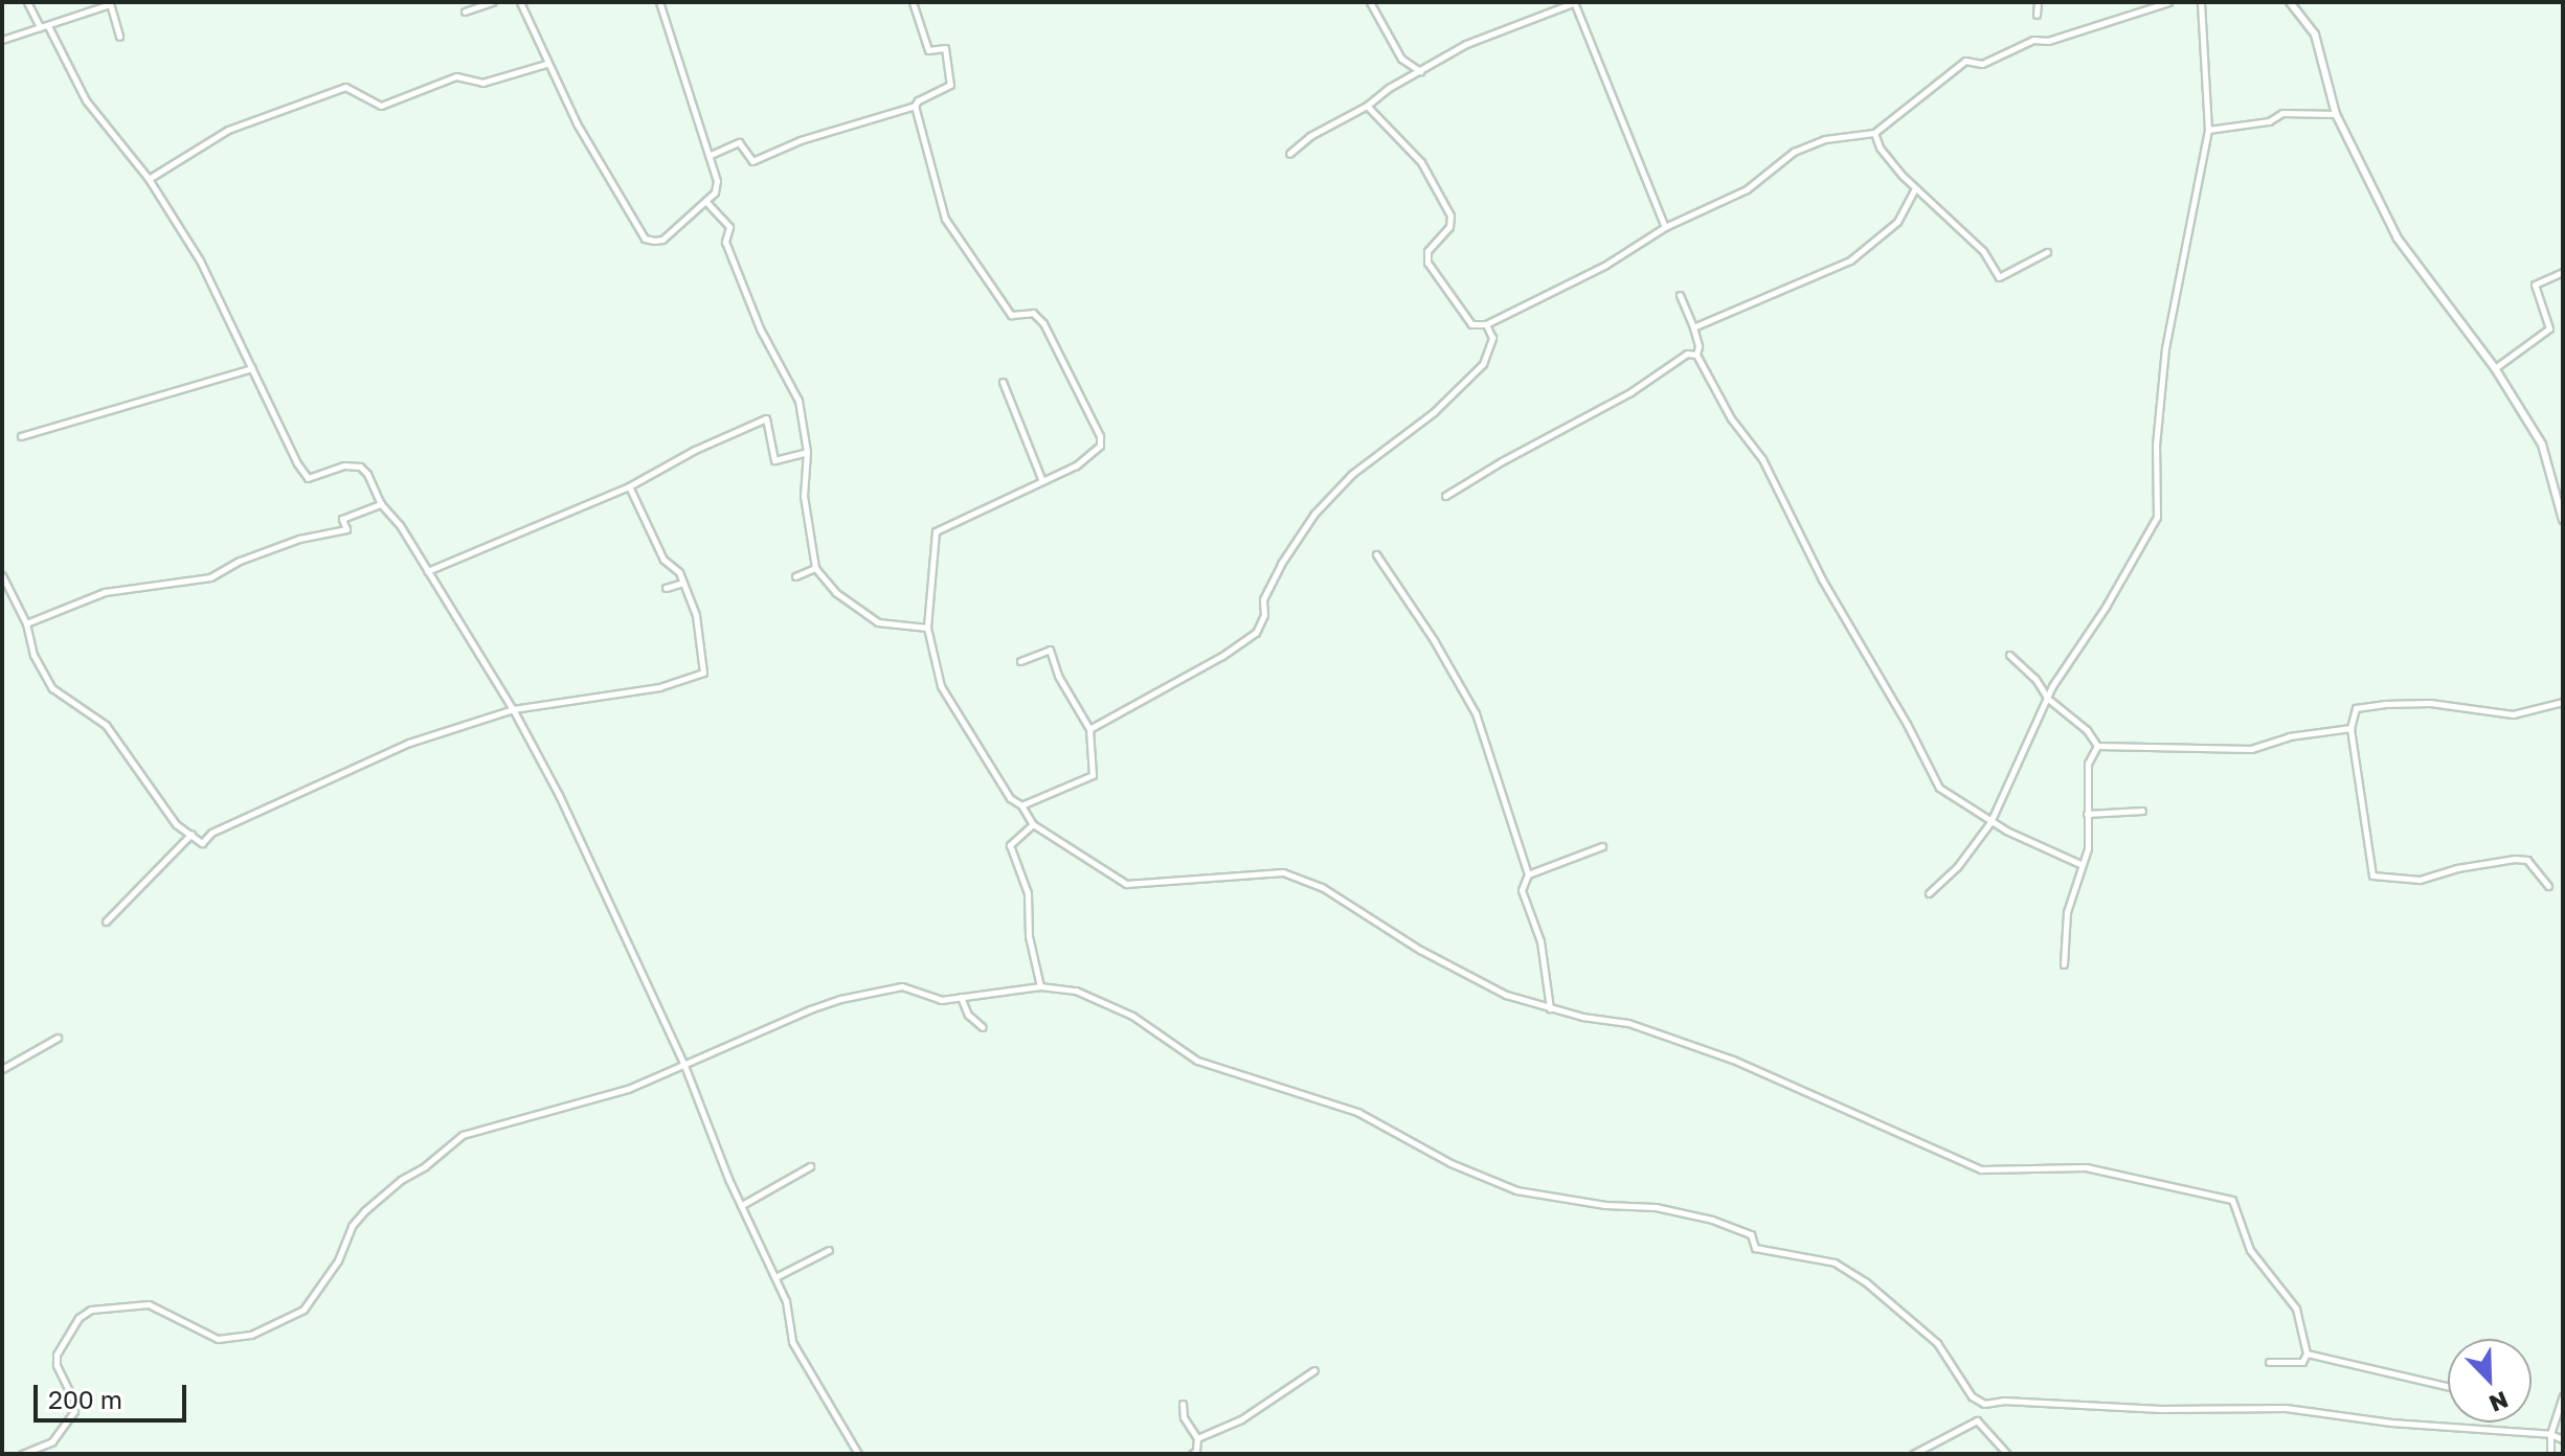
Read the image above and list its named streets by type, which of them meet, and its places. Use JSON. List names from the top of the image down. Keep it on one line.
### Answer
{"scale_bar":"200 m","north":"bottom right"}
